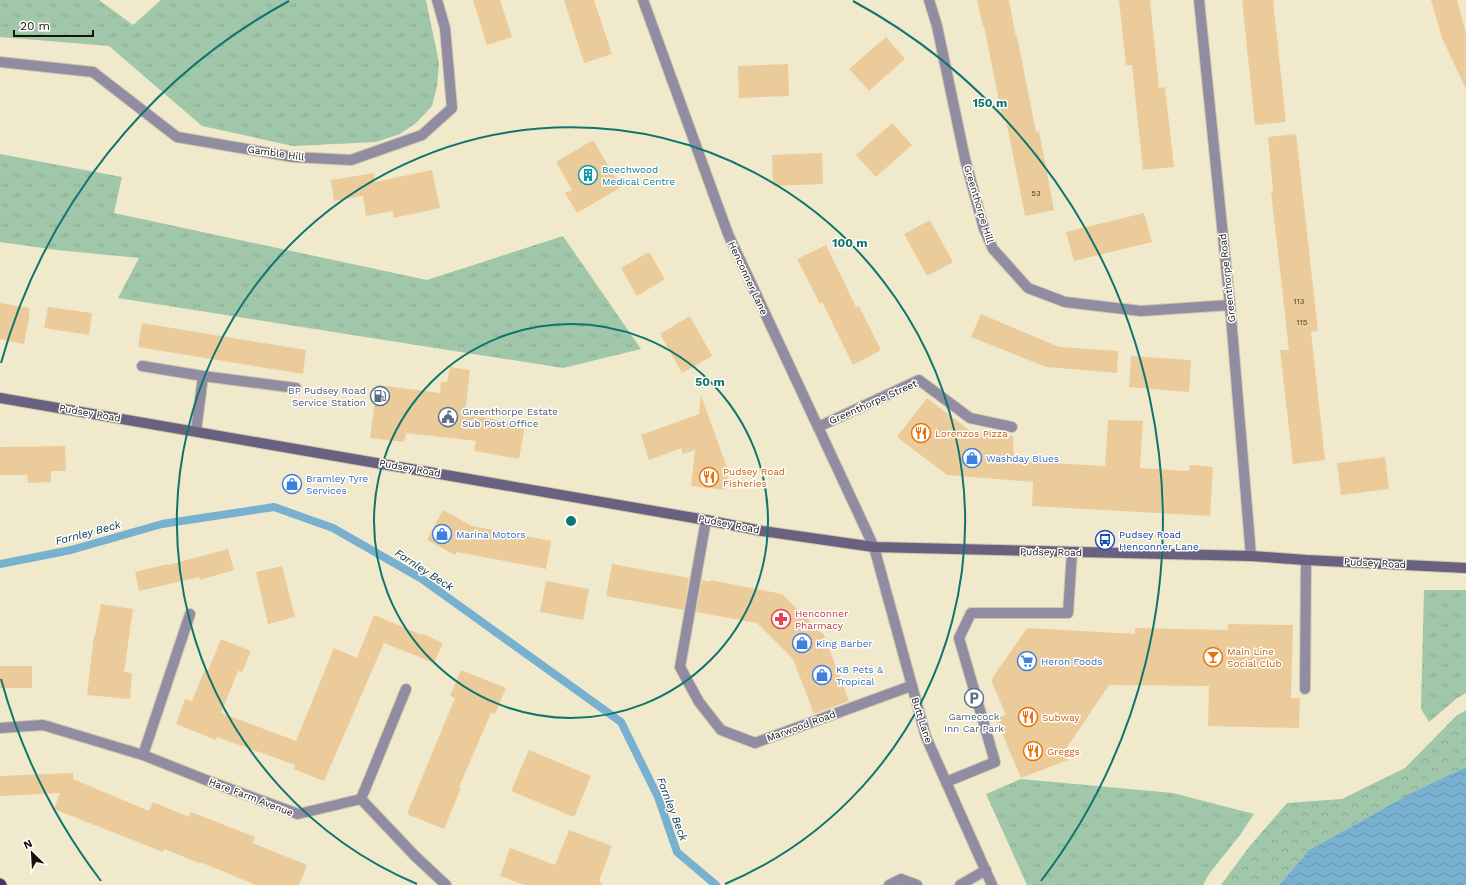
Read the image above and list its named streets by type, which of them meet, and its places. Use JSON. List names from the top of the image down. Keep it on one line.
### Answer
{"streets":{"main road":["Pudsey Road"],"street":["Gamble Hill","Greenthorpe Hill","Henconner Lane","Greenthorpe Road","Greenthorpe Street","Butt Lane","Marwood Road","Hare Farm Avenue"]},"crossings":[["Greenthorpe Hill","Greenthorpe Road"],["Henconner Lane","Greenthorpe Street"],["Henconner Lane","Pudsey Road"],["Henconner Lane","Butt Lane"],["Greenthorpe Road","Pudsey Road"],["Pudsey Road","Butt Lane"],["Pudsey Road","Marwood Road"],["Butt Lane","Marwood Road"]],"water":["Farnley Beck"],"places":{"building":["Beechwood Medical Centre"],"fuel station":["BP Pudsey Road Service Station"],"public building":["Greenthorpe Estate Sub Post Office"],"restaurant":["Lorenzos Pizza","Pudsey Road Fisheries","Subway","Greggs"],"shop":["Washday Blues","Bramley Tyre Services","Marina Motors","King Barber","KB Pets & Tropical"],"bus stop":["Pudsey Road Henconner Lane"],"pharmacy":["Henconner Pharmacy"],"bar":["Main Line Social Club"],"supermarket":["Heron Foods"],"parking":["Gamecock Inn Car Park"]},"house_numbers":["53","113","115"],"scale_bar":"20 m","north":"top left","rings":["150 m","100 m","50 m"]}
